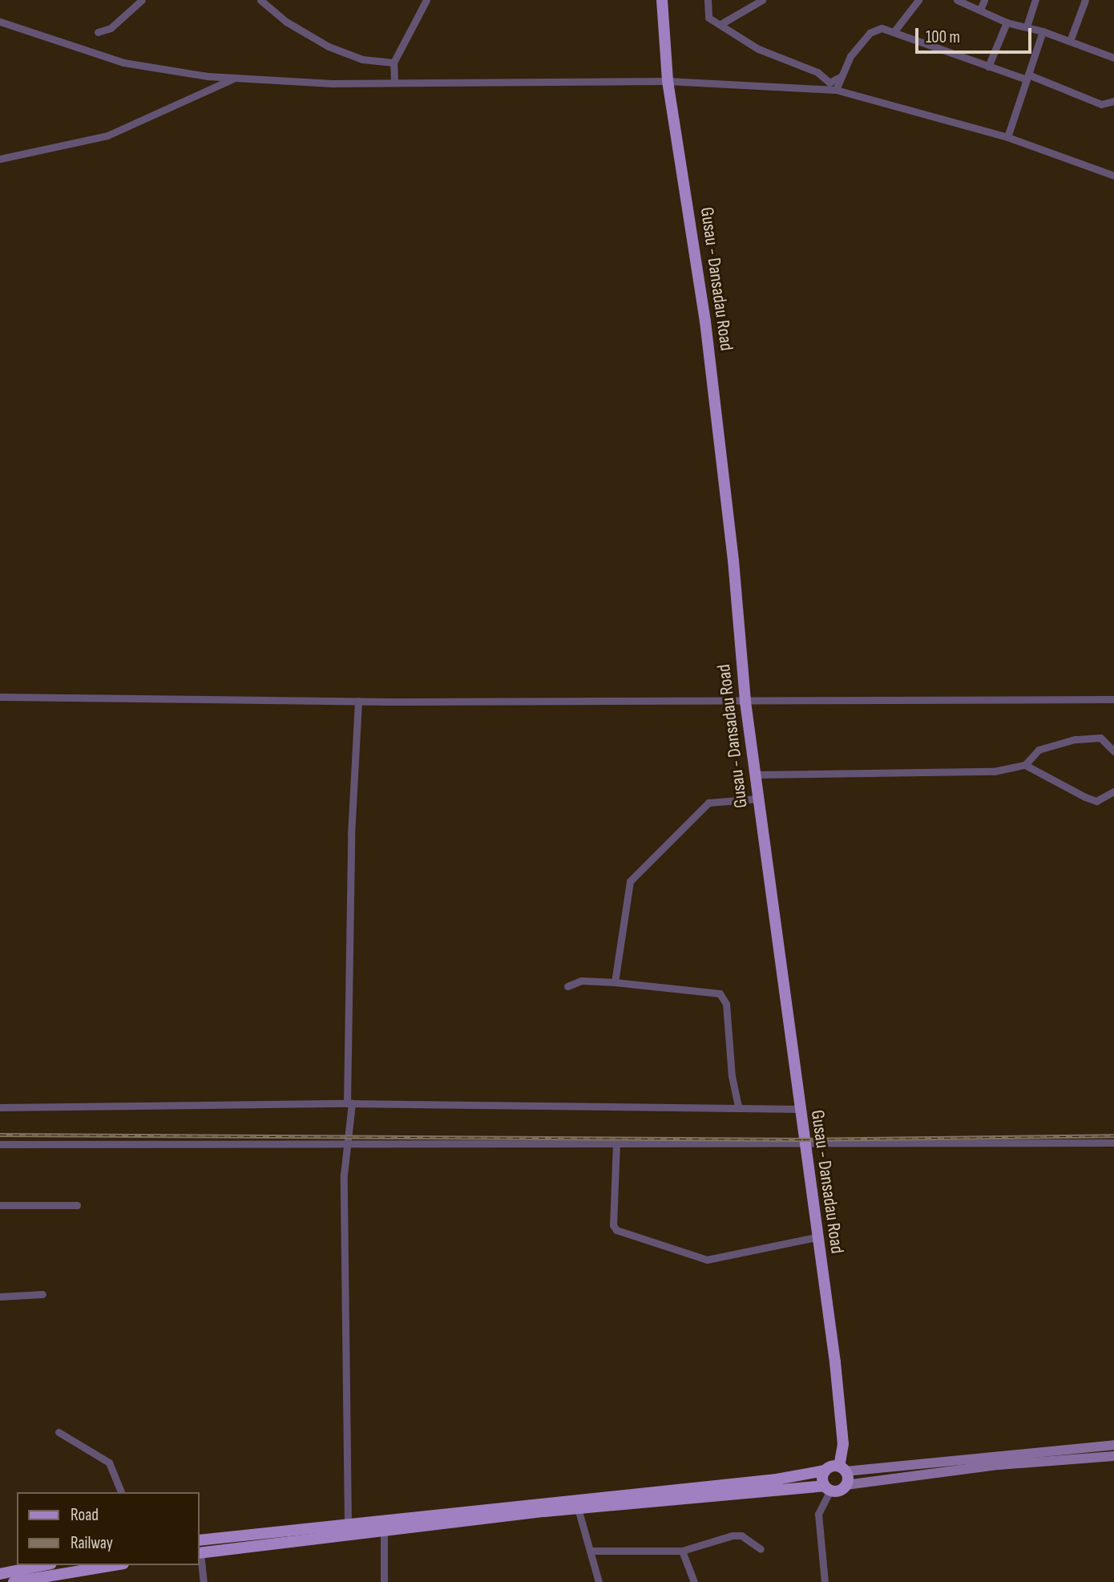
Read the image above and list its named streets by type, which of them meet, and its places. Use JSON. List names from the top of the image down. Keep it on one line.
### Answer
{"streets":{"main road":["Gusau - Dansadau Road"]},"legend":["Road","Railway"],"scale_bar":"100 m"}
